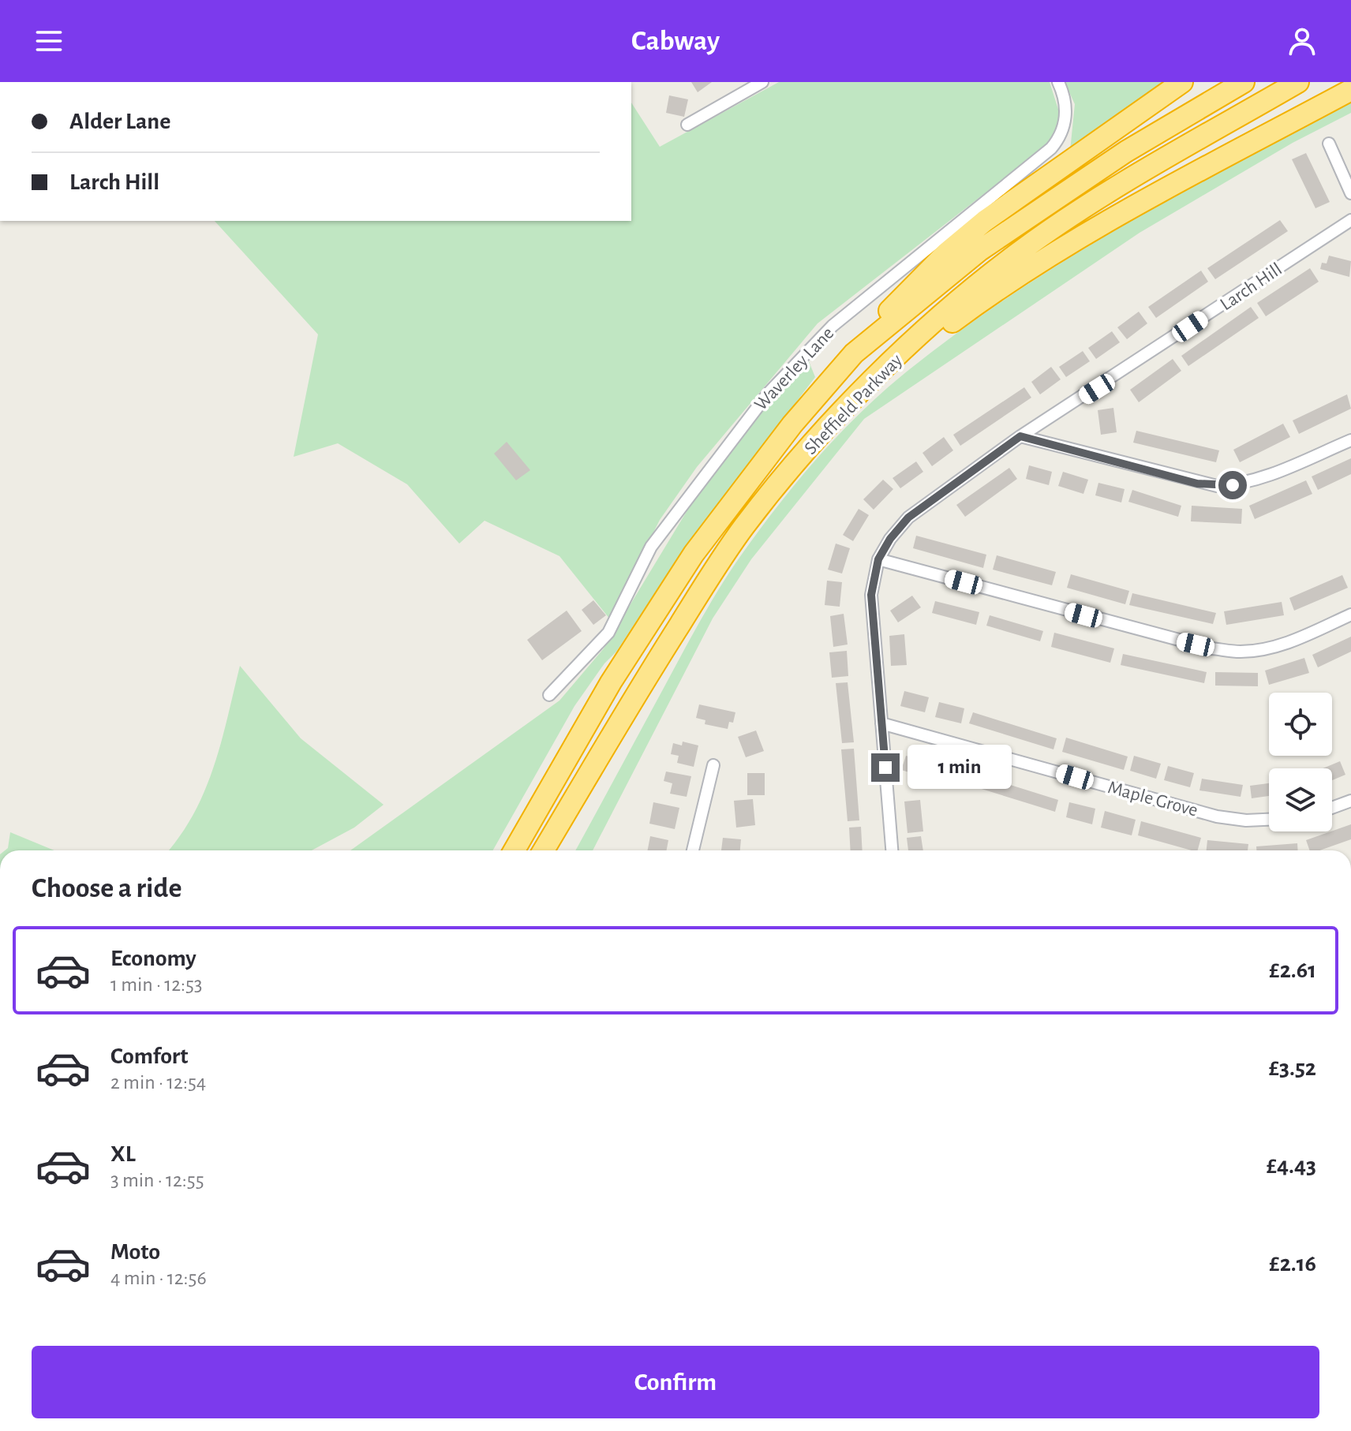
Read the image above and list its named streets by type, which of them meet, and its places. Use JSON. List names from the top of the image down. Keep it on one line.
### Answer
{"streets":{"highway":["Sheffield Parkway"],"street":["Larch Hill","Waverley Lane","Maple Grove"]},"crossings":[["Larch Hill","Maple Grove"]],"page":{"header":"Cabway","banner":["Alder Lane","Larch Hill"],"bubble":"1 min","heading":"Choose a ride","list":[{"name":"Economy","note":"1 min · 12:53","value":"£2.61"},{"name":"Comfort","note":"2 min · 12:54","value":"£3.52"},{"name":"XL","note":"3 min · 12:55","value":"£4.43"},{"name":"Moto","note":"4 min · 12:56","value":"£2.16"}],"buttons":"Confirm"}}
